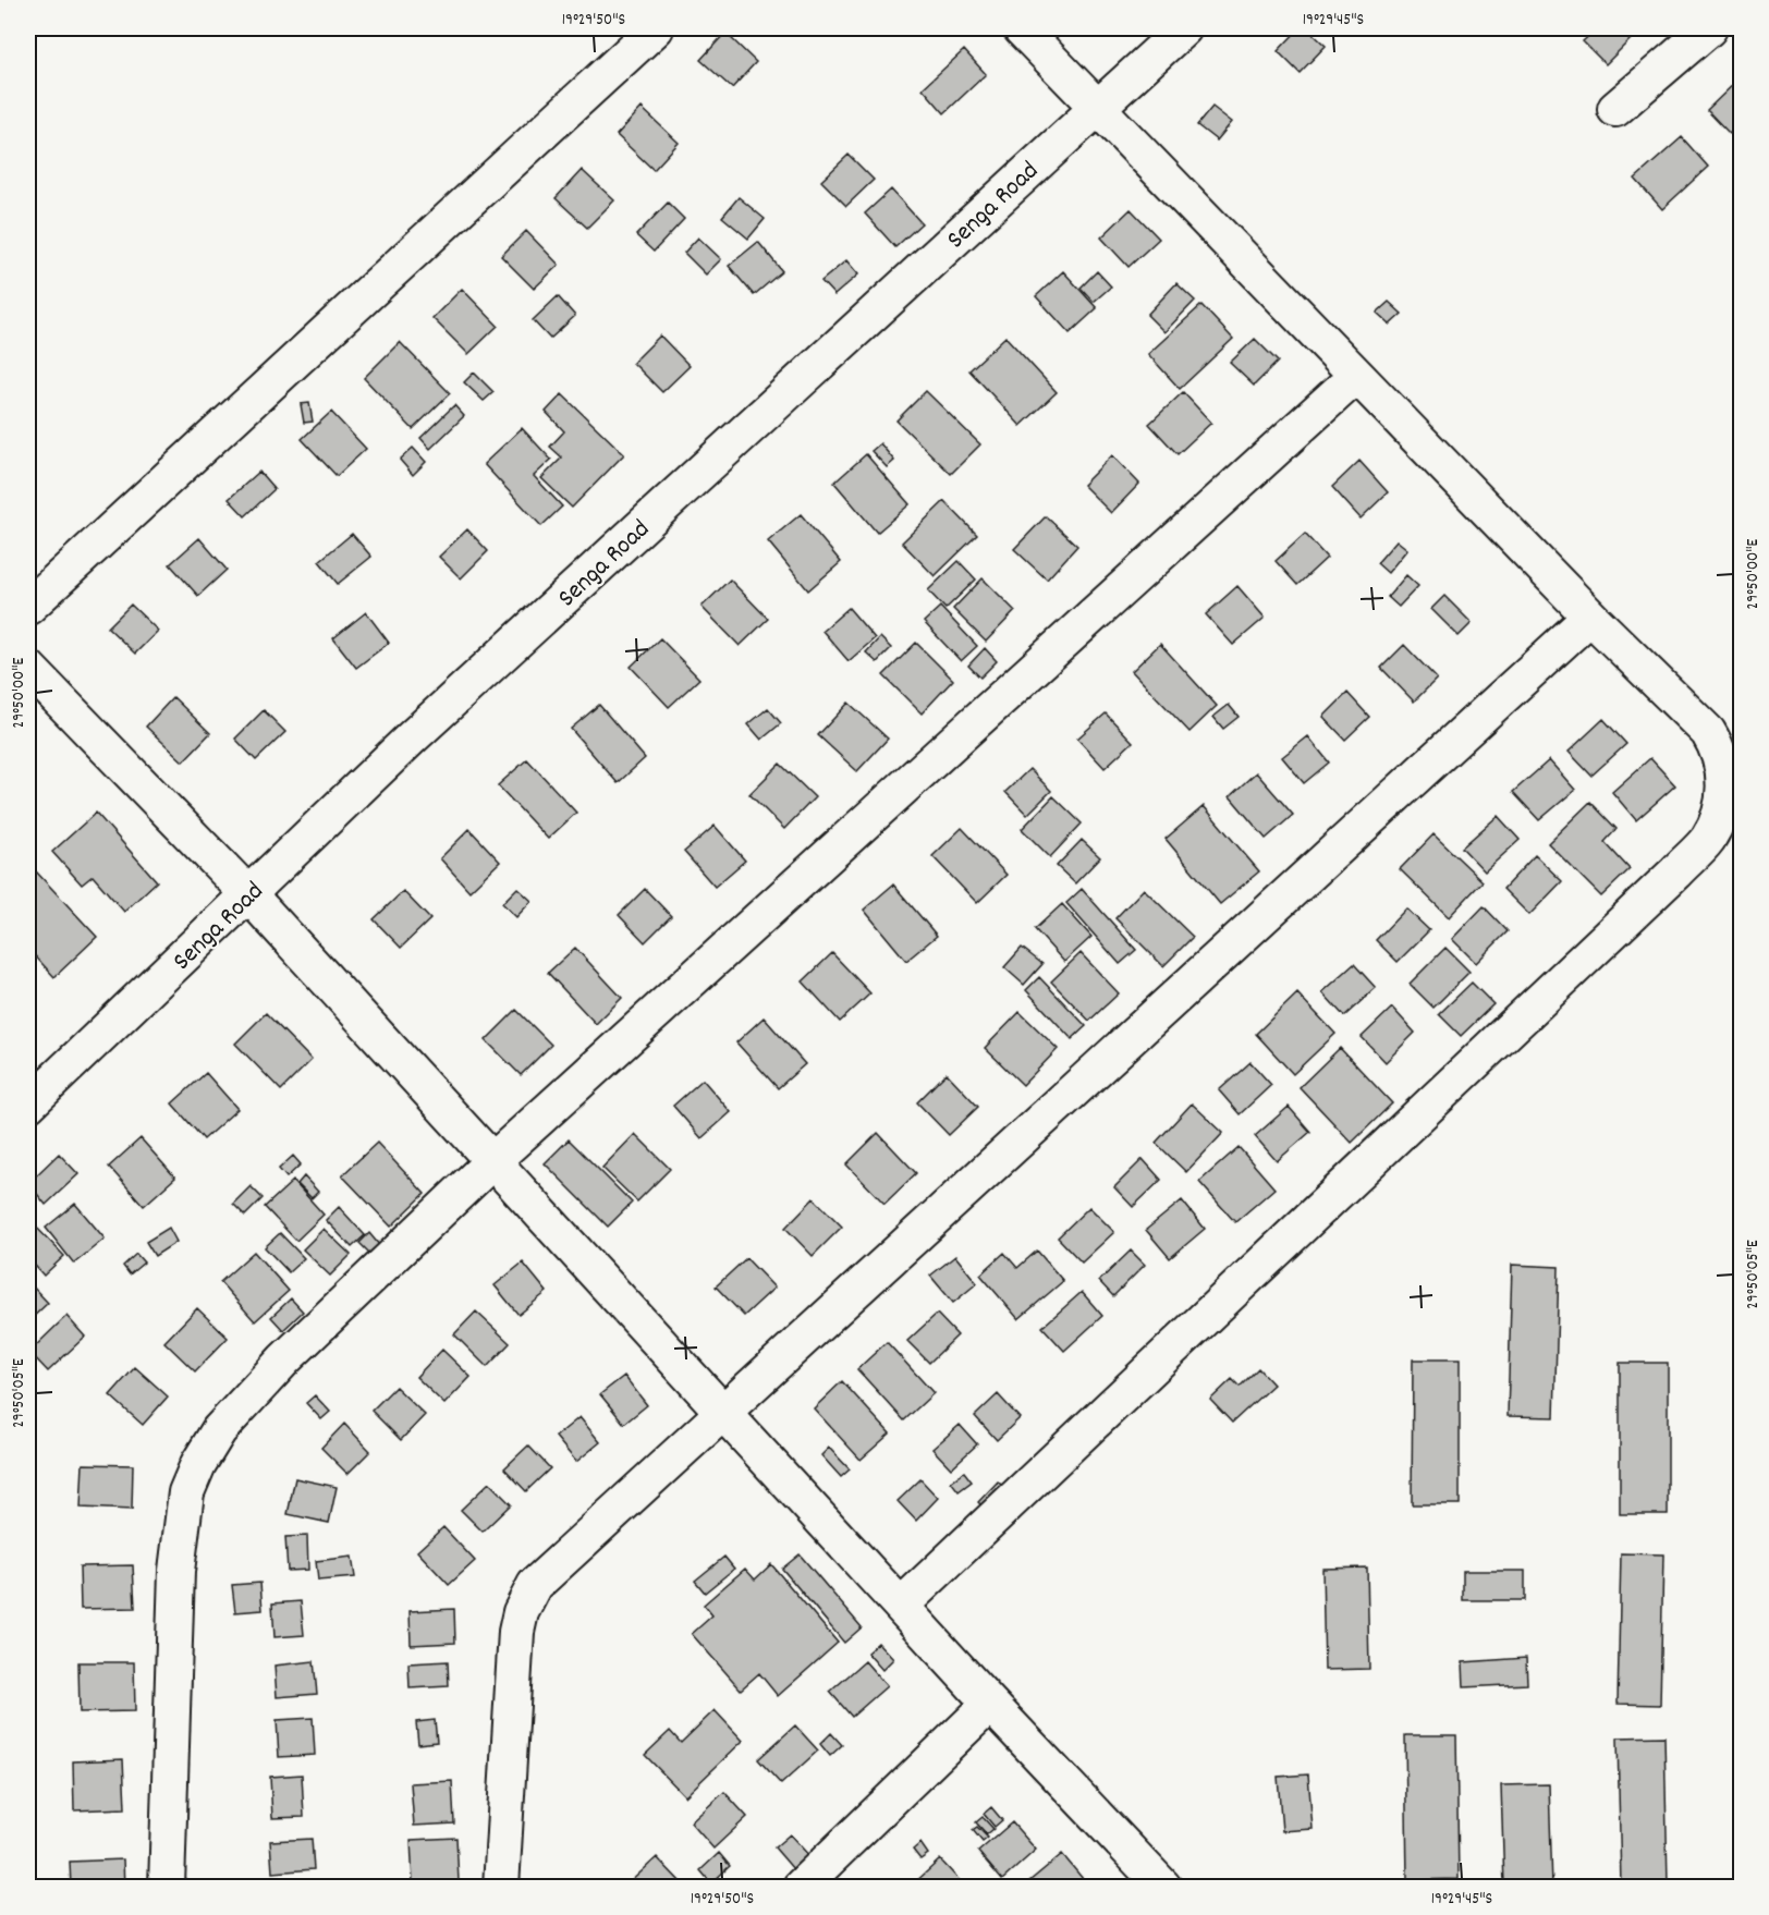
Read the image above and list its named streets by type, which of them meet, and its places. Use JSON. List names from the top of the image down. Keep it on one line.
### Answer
{"streets":{"street":["Senga Road"]},"coordinates":["19°29'50\"S","19°29'45\"S","29°50'00\"E","29°50'05\"E"]}
